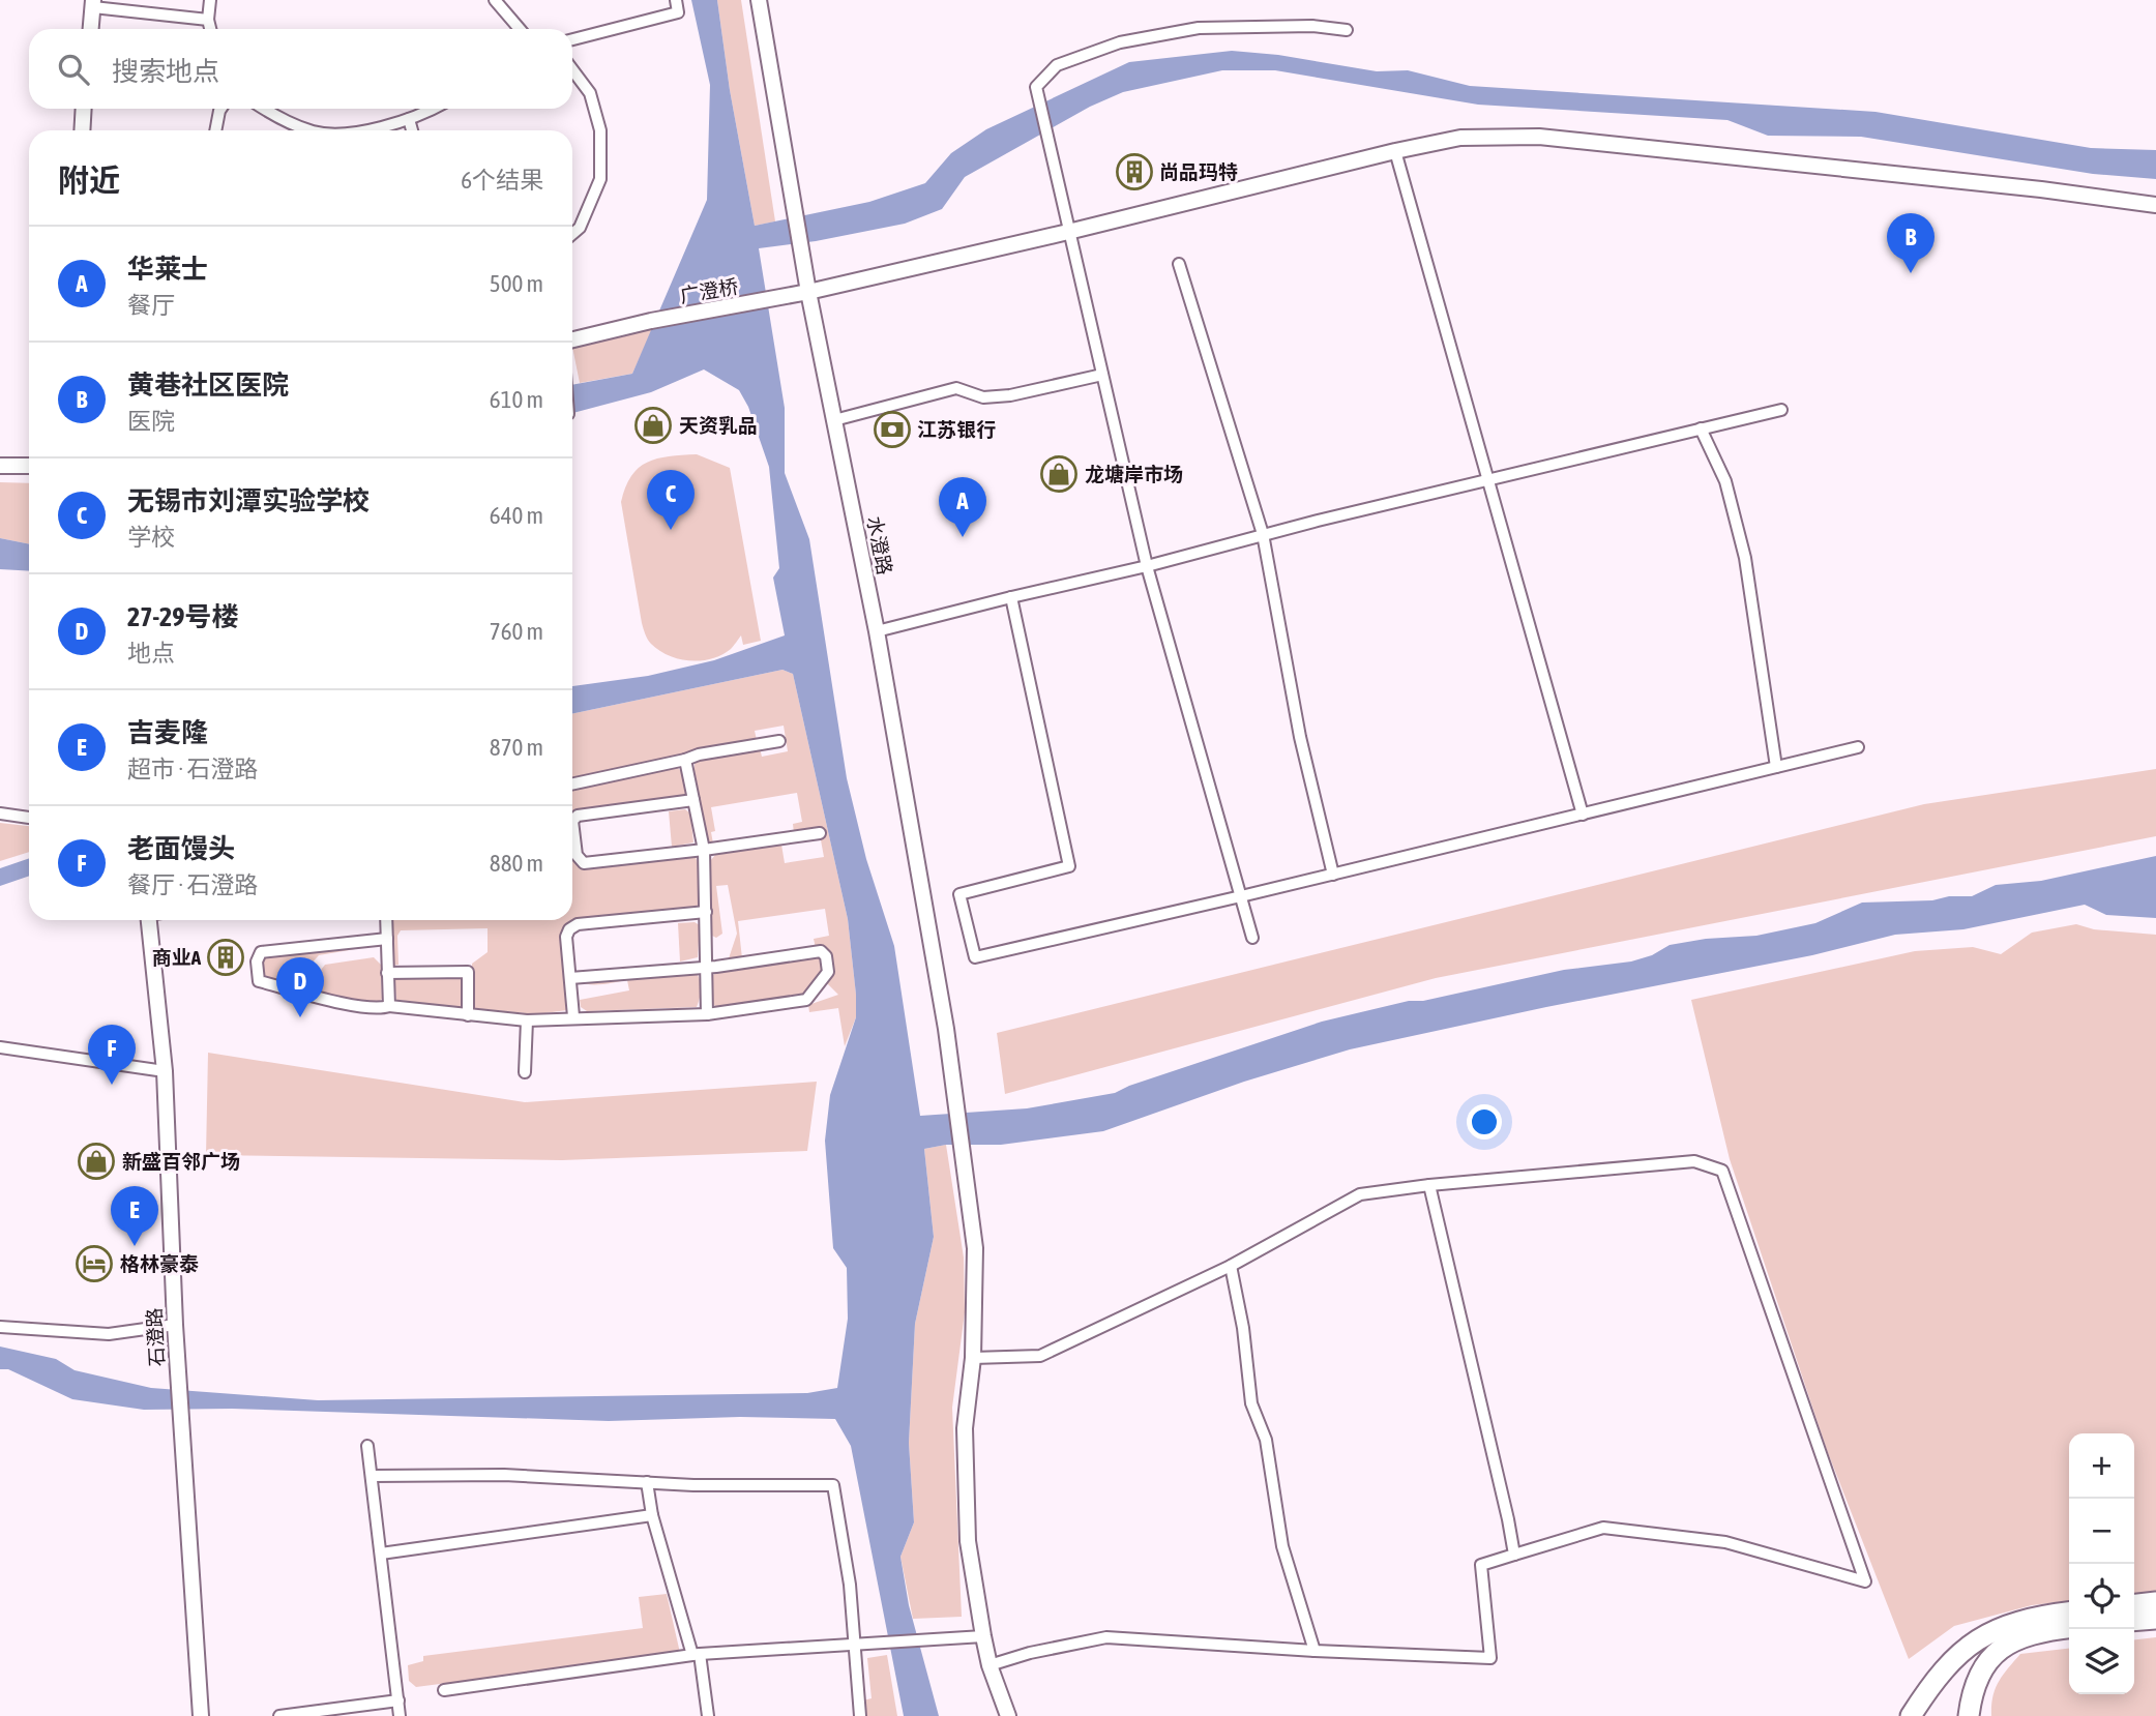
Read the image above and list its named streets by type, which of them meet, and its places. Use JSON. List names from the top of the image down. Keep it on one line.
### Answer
{"streets":{"street":["广澄桥","水澄路","石澄路"]},"crossings":[["广澄桥","水澄路"]],"places":{"building":["尚品玛特","商业A"],"shop":["天资乳品","龙塘岸市场","新盛百邻广场"],"bank":["江苏银行"],"hotel":["格林豪泰"]},"page":{"search":"搜索地点","heading":["附近","6个结果"],"pins":["B","C","A","D","F","E"],"list":[{"mark":"A","name":"华莱士","note":"餐厅","value":"500 m"},{"mark":"B","name":"黄巷社区医院","note":"医院","value":"610 m"},{"mark":"C","name":"无锡市刘潭实验学校","note":"学校","value":"640 m"},{"mark":"D","name":"27-29号楼","note":"地点","value":"760 m"},{"mark":"E","name":"吉麦隆","note":"超市 · 石澄路","value":"870 m"},{"mark":"F","name":"老面馒头","note":"餐厅 · 石澄路","value":"880 m"}],"map_buttons":["+","−"]}}
